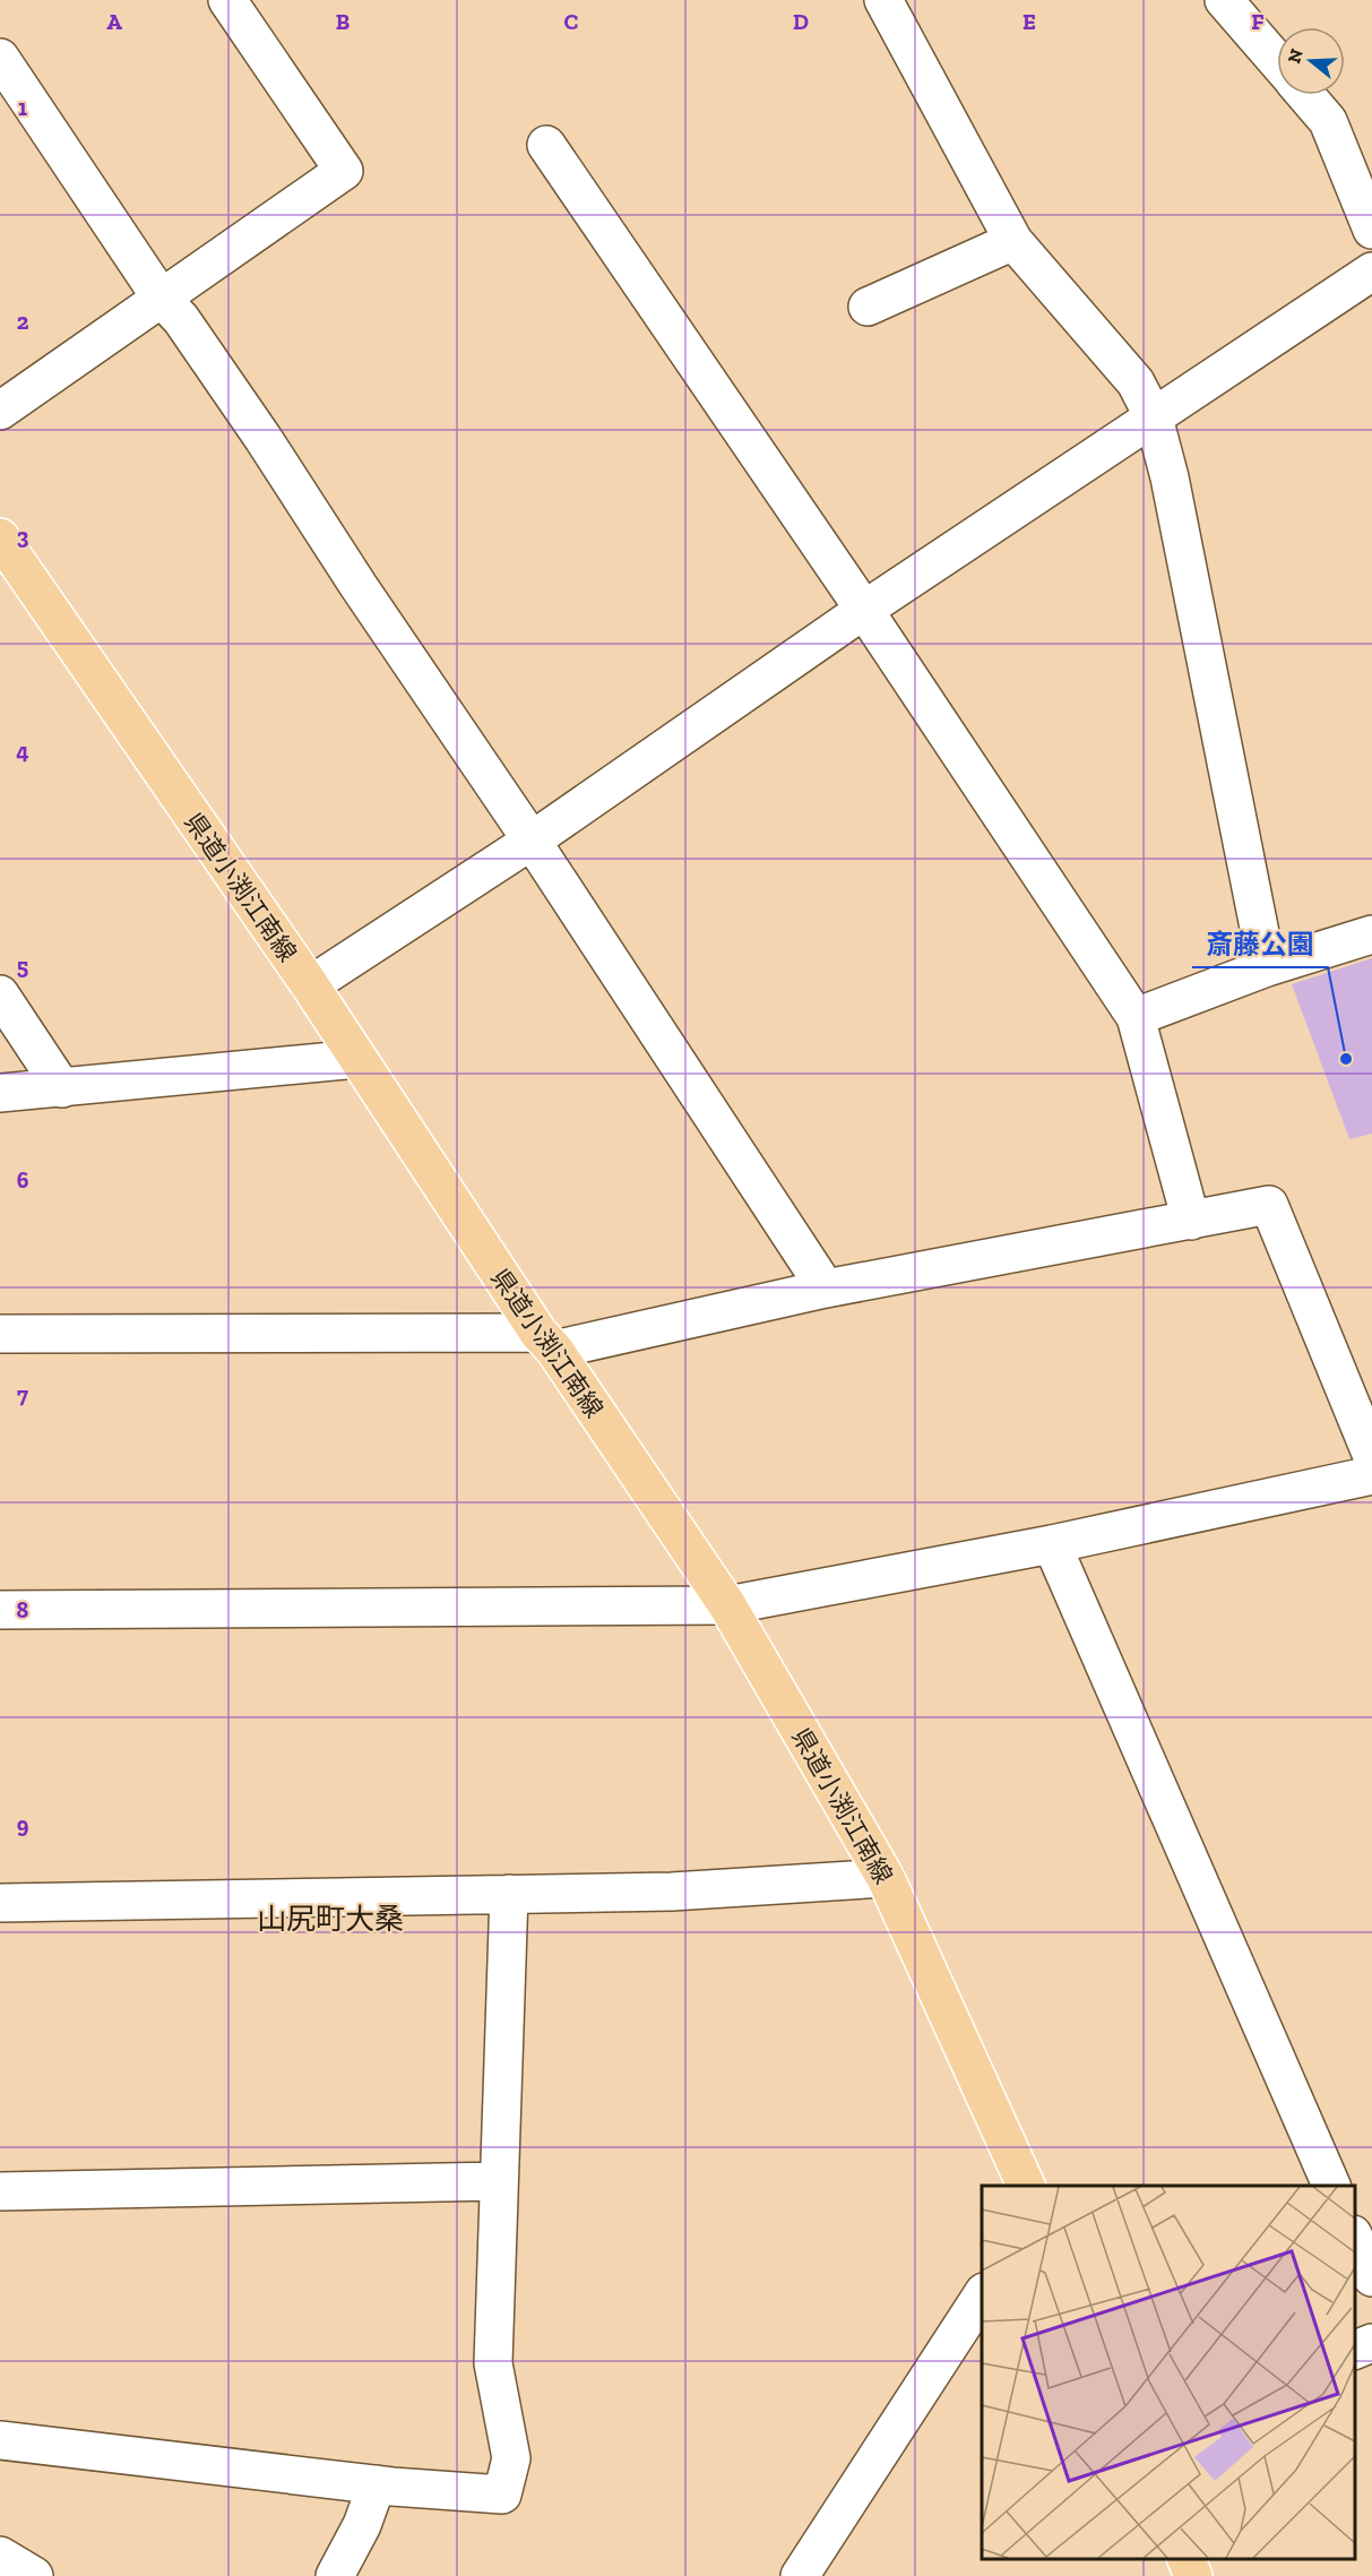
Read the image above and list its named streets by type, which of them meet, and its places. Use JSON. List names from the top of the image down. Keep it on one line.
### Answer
{"streets":{"main road":["県道小渕江南線"]},"districts":["山尻町大桑"],"places":["斎藤公園"],"north":"left","grid":{"columns":["A","B","C","D","E","F"],"rows":["1","2","3","4","5","6","7","8","9"]}}
